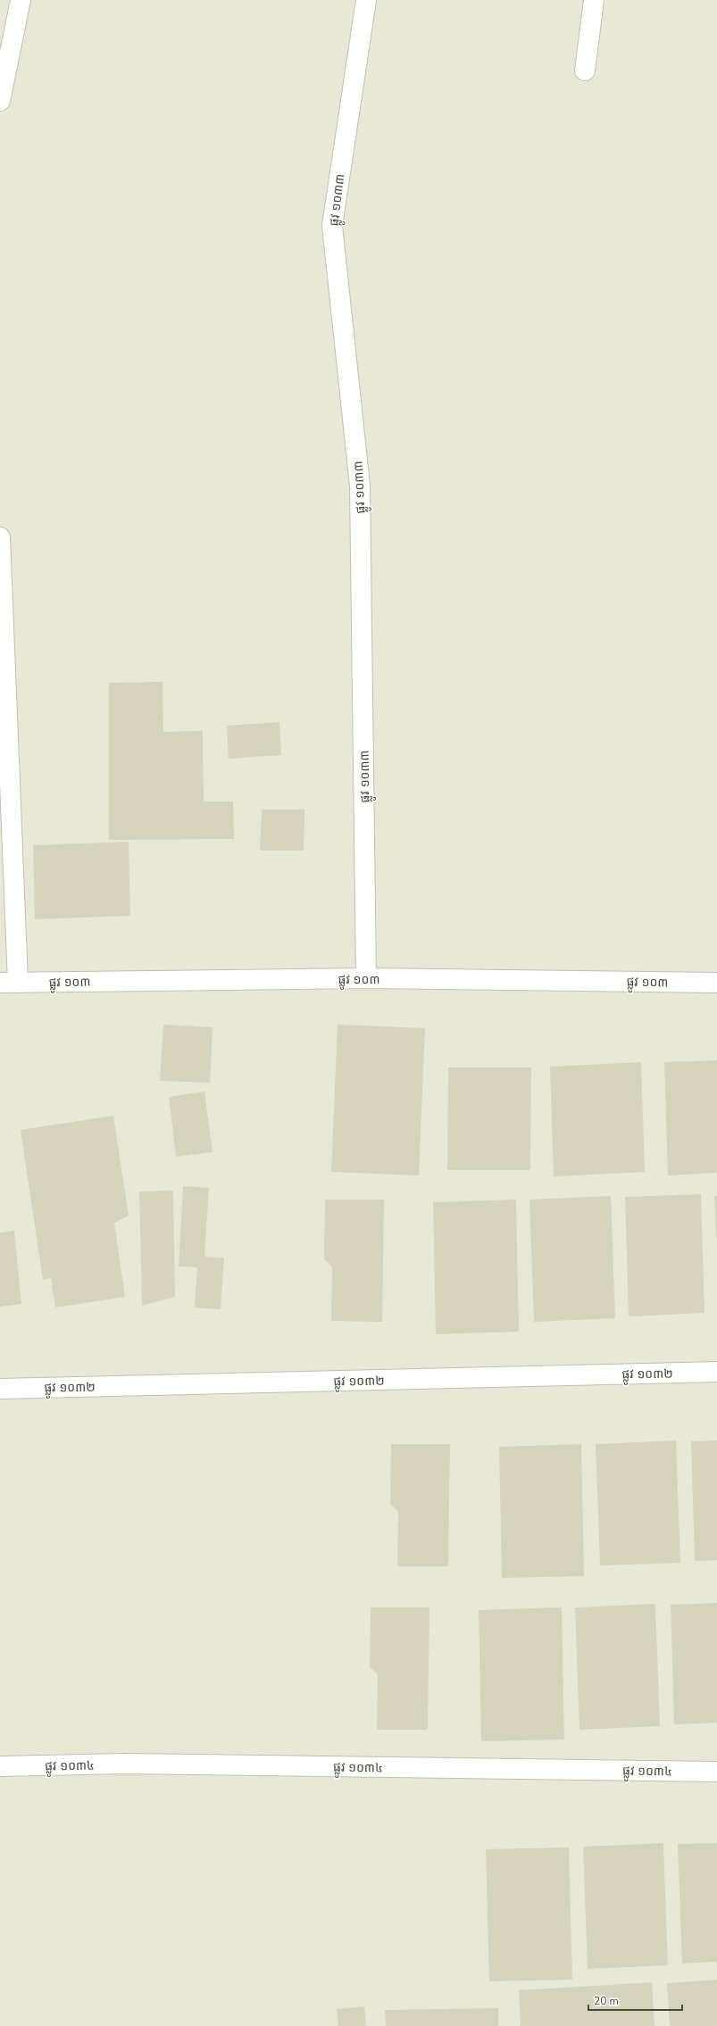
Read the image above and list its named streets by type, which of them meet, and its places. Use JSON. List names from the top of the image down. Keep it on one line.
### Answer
{"streets":{"street":["ផ្លូវ ១០៣៣","ផ្លូវ ១០៣","ផ្លូវ ១០៣២","ផ្លូវ ១០៣៤"]},"crossings":[["ផ្លូវ ១០៣៣","ផ្លូវ ១០៣"]],"scale_bar":"20 m"}
